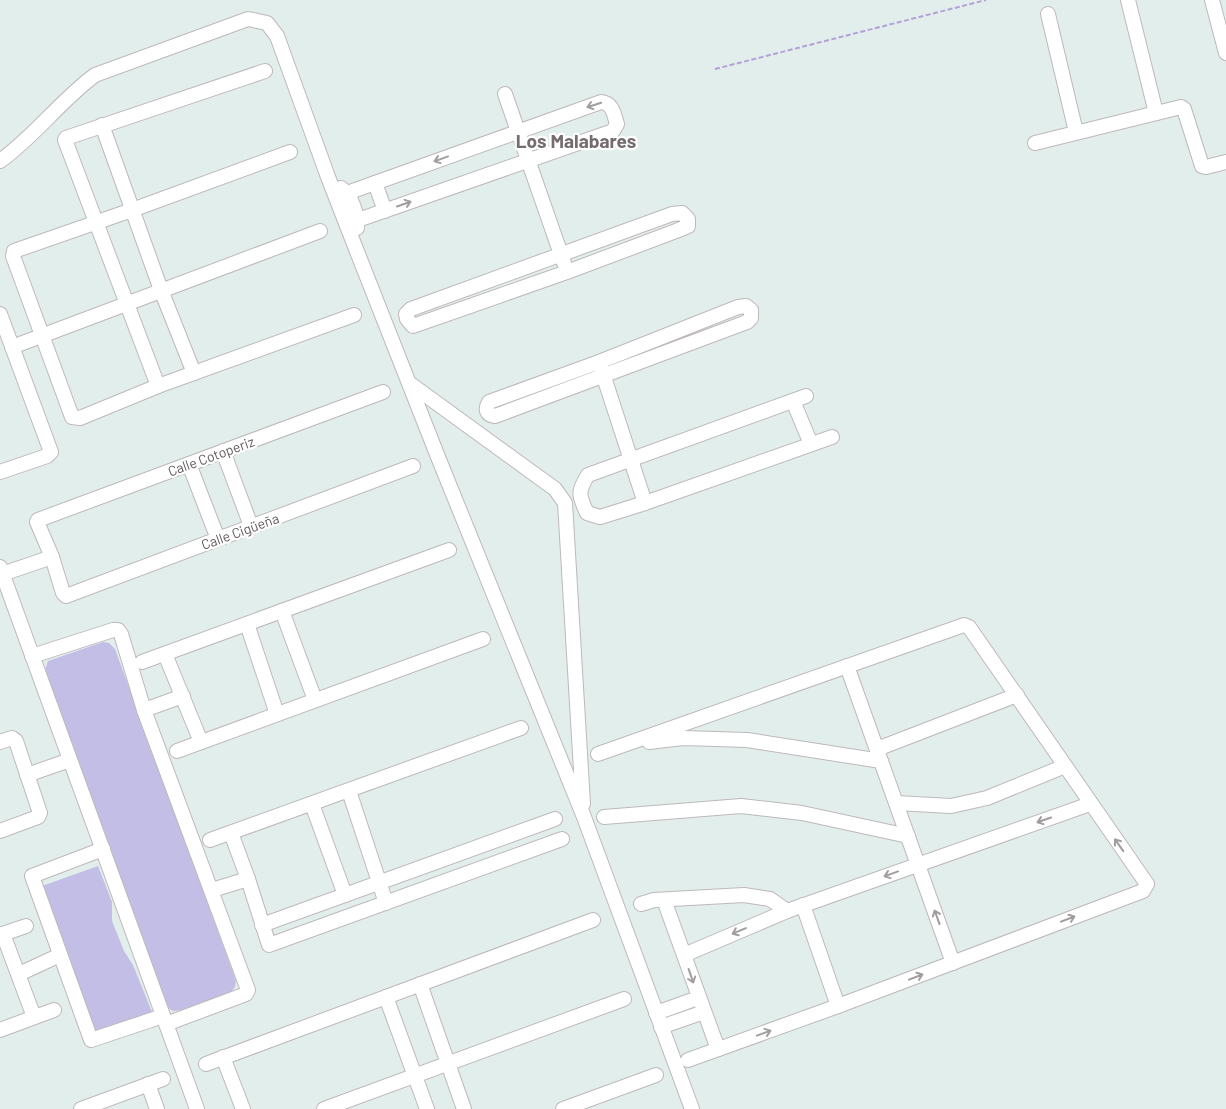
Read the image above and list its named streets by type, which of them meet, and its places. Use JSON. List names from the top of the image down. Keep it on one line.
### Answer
{"streets":{"street":["Calle Cotoperiz","Calle Cigüeña"]},"crossings":[["Calle Cotoperiz","Calle Cigüeña"]],"districts":["Los Malabares"]}
